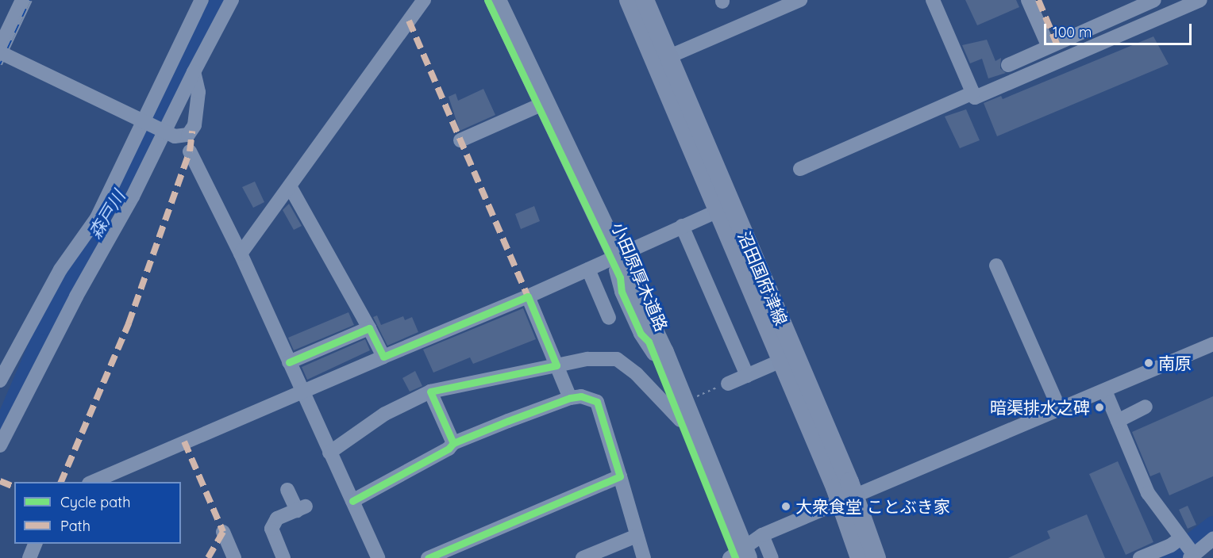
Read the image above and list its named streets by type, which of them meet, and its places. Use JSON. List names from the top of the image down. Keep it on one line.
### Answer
{"streets":{"highway":["小田原厚木道路"],"main road":["沼田国府津線"]},"water":["森戸川"],"places":["南原","暗渠排水之碑","大衆食堂 ことぶき家"],"legend":["Cycle path","Path"],"scale_bar":"100 m"}
